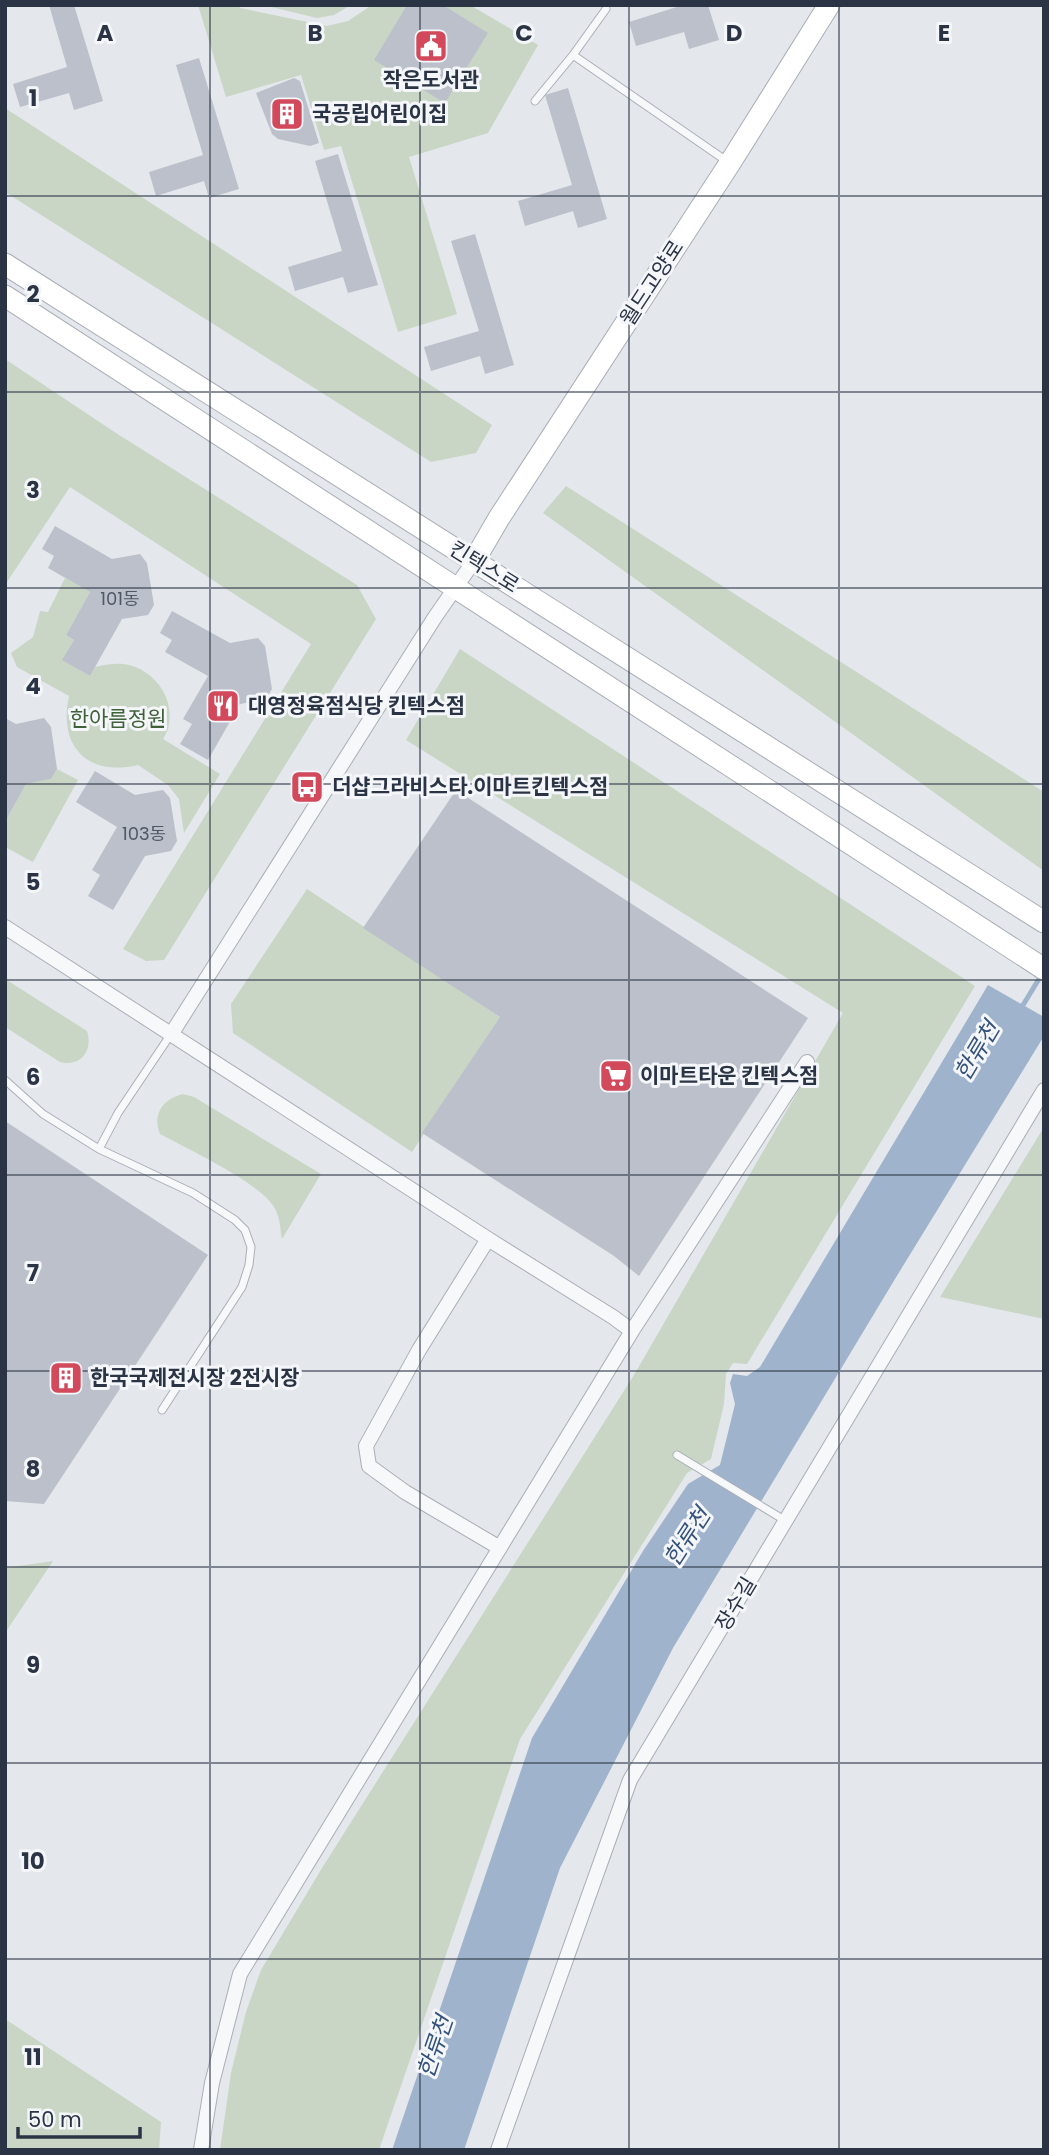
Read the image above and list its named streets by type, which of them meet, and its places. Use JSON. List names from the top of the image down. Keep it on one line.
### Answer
{"streets":{"main road":["월드고양로","킨텍스로"],"street":["장수길"]},"crossings":[["월드고양로","킨텍스로"]],"water":["한류천"],"parks":["한아름정원"],"places":{"public building":["작은도서관"],"building":["국공립어린이집","한국국제전시장 2전시장"],"restaurant":["대영정육점식당 킨텍스점"],"bus stop":["더샵그라비스타.이마트킨텍스점"],"supermarket":["이마트타운 킨텍스점"]},"house_numbers":["101동","103동"],"scale_bar":"50 m","grid":{"columns":["A","B","C","D","E"],"rows":["1","2","3","4","5","6","7","8","9","10","11"]}}
